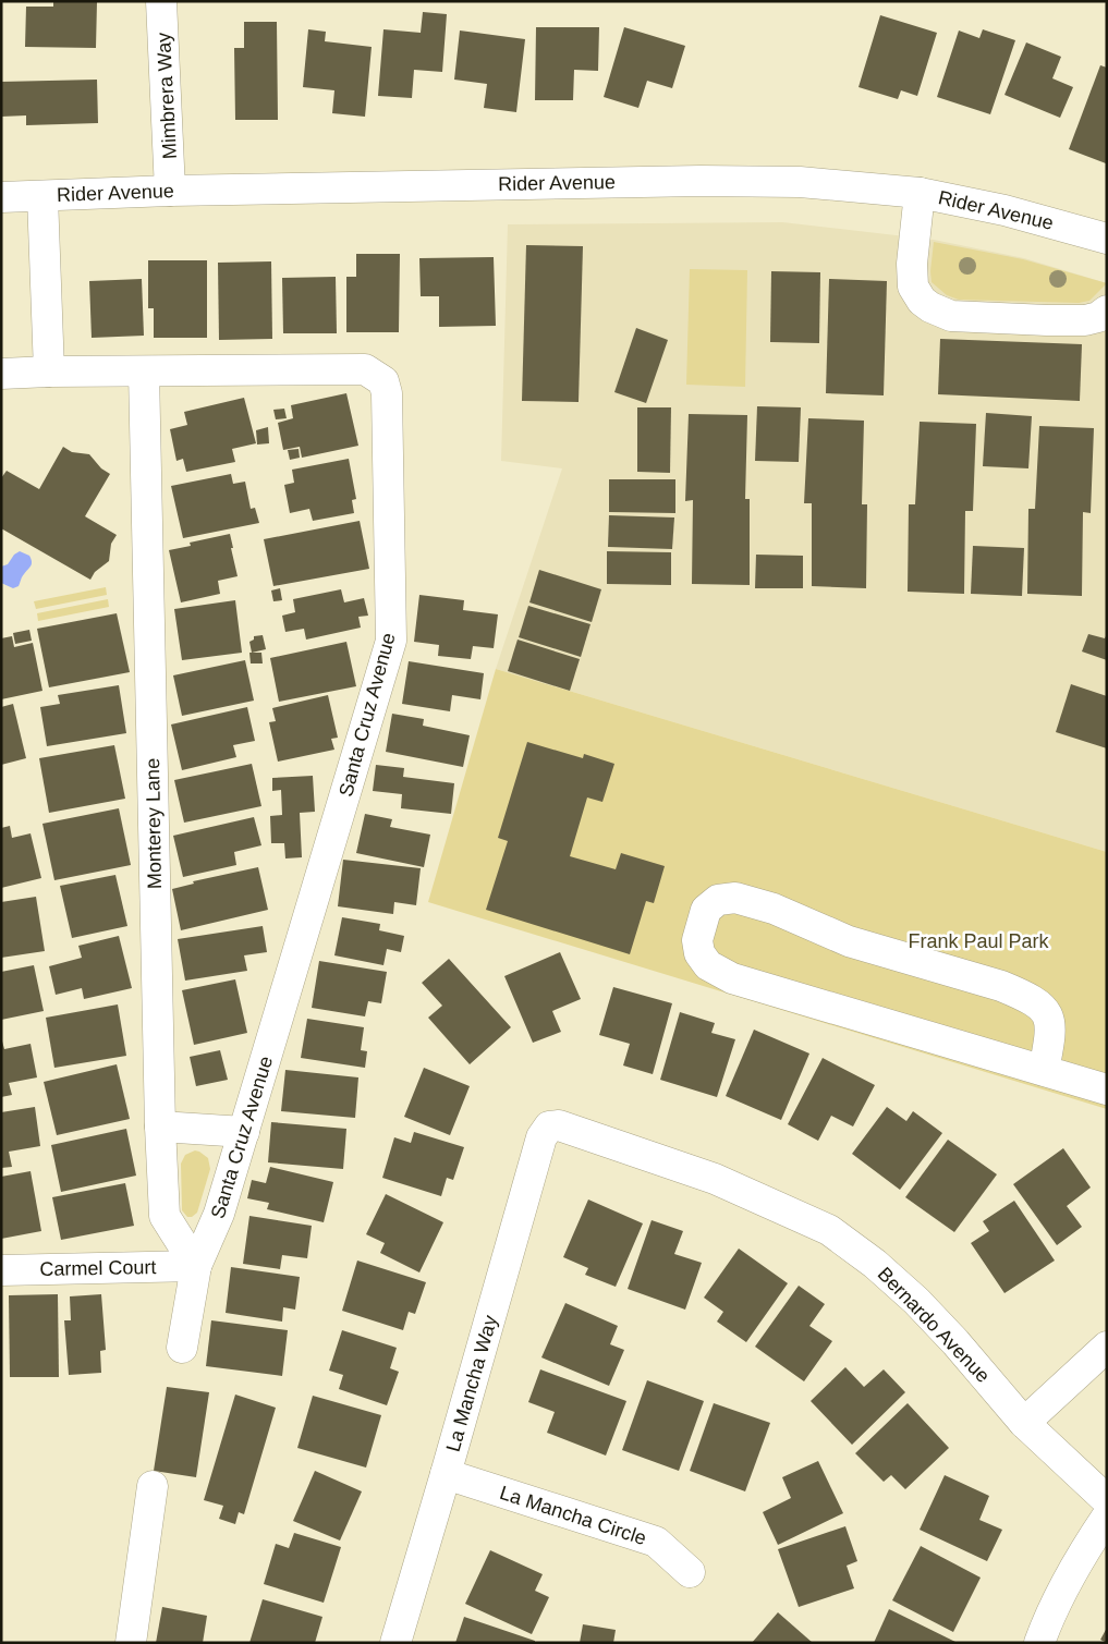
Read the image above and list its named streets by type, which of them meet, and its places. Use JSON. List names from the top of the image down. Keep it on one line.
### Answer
{"streets":{"street":["Mimbrera Way","Rider Avenue","Santa Cruz Avenue","Monterey Lane","Carmel Court","Bernardo Avenue","La Mancha Way","La Mancha Circle"]},"crossings":[["Mimbrera Way","Rider Avenue"],["Santa Cruz Avenue","Monterey Lane"],["Santa Cruz Avenue","Carmel Court"],["Monterey Lane","Carmel Court"],["Bernardo Avenue","La Mancha Way"],["La Mancha Way","La Mancha Circle"]],"parks":["Frank Paul Park"]}
